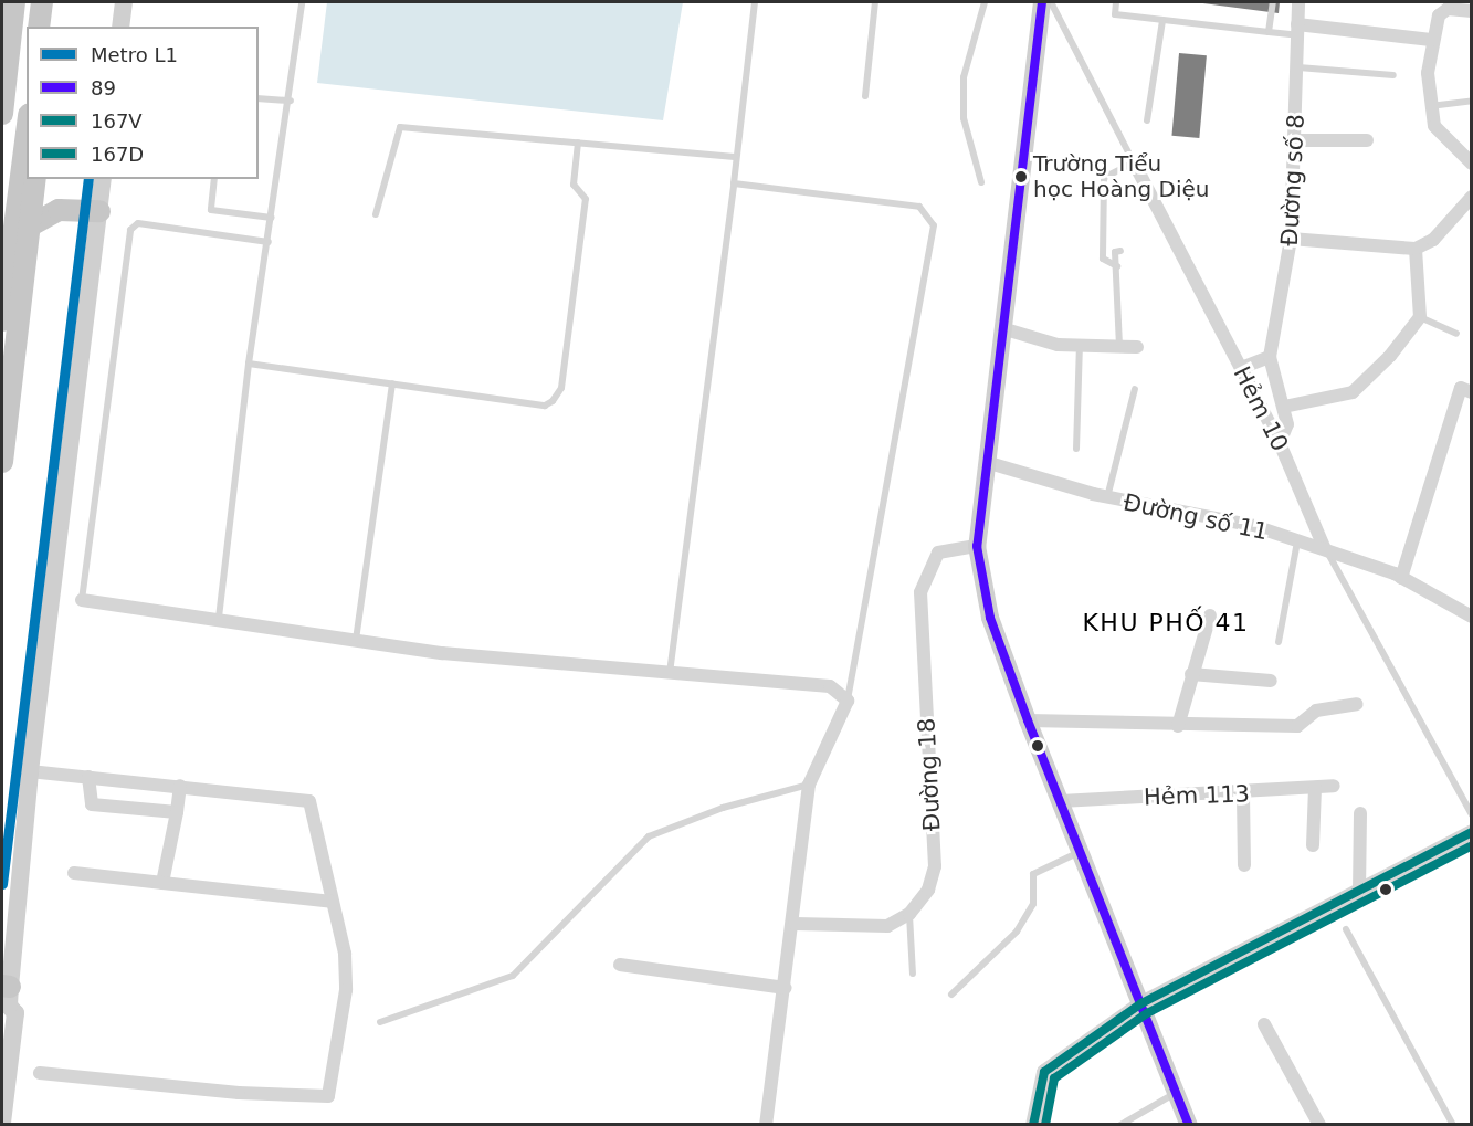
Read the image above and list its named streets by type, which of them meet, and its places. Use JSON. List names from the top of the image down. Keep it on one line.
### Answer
{"streets":{"street":["Đường số 8","Hẻm 10","Đường số 11","Đường 18","Hẻm 113"]},"crossings":[["Hẻm 10","Đường số 11"]],"districts":["KHU PHỐ 41"],"places":["Trường Tiểu học Hoàng Diệu"],"lines":["transit line 89","metro line L1","transit line 167V","transit line 167D"],"legend":["Metro L1","89","167V","167D"]}
